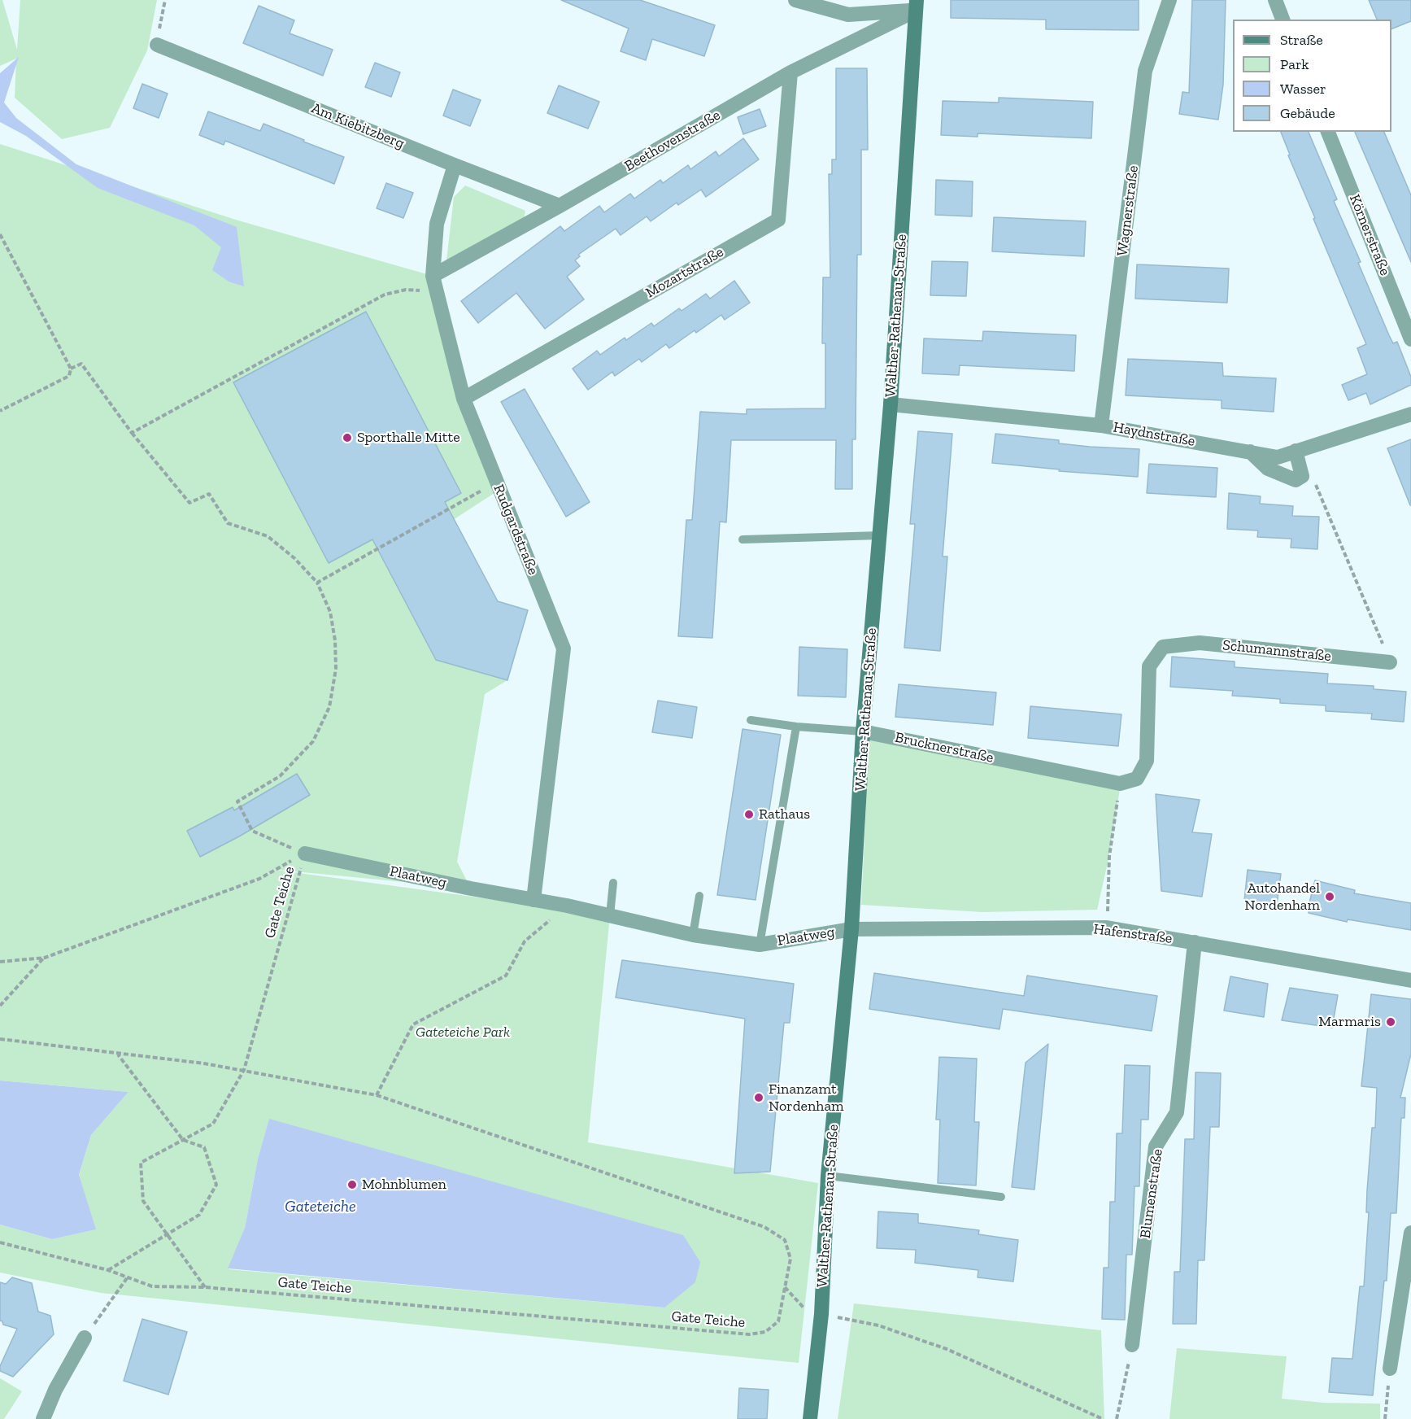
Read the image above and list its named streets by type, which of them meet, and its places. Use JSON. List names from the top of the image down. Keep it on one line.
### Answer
{"streets":{"street":["Am Kiebitzberg","Beethovenstraße","Wagnerstraße","Körnerstraße","Mozartstraße","Walther-Rathenau-Straße","Haydnstraße","Rudgardstraße","Schumannstraße","Brucknerstraße","Plaatweg","Hafenstraße","Blumenstraße"],"path":["Gate Teiche"]},"crossings":[["Am Kiebitzberg","Beethovenstraße"],["Am Kiebitzberg","Rudgardstraße"],["Beethovenstraße","Mozartstraße"],["Beethovenstraße","Walther-Rathenau-Straße"],["Beethovenstraße","Rudgardstraße"],["Wagnerstraße","Haydnstraße"],["Mozartstraße","Rudgardstraße"],["Walther-Rathenau-Straße","Haydnstraße"],["Walther-Rathenau-Straße","Brucknerstraße"],["Walther-Rathenau-Straße","Plaatweg"],["Walther-Rathenau-Straße","Hafenstraße"],["Rudgardstraße","Plaatweg"],["Schumannstraße","Brucknerstraße"],["Plaatweg","Gate Teiche"],["Plaatweg","Hafenstraße"],["Hafenstraße","Blumenstraße"]],"water":["Gateteiche"],"parks":["Gateteiche Park"],"places":["Sporthalle Mitte","Rathaus","Autohandel Nordenham","Marmaris","Finanzamt Nordenham","Mohnblumen"],"legend":["Straße","Park","Wasser","Gebäude"]}
